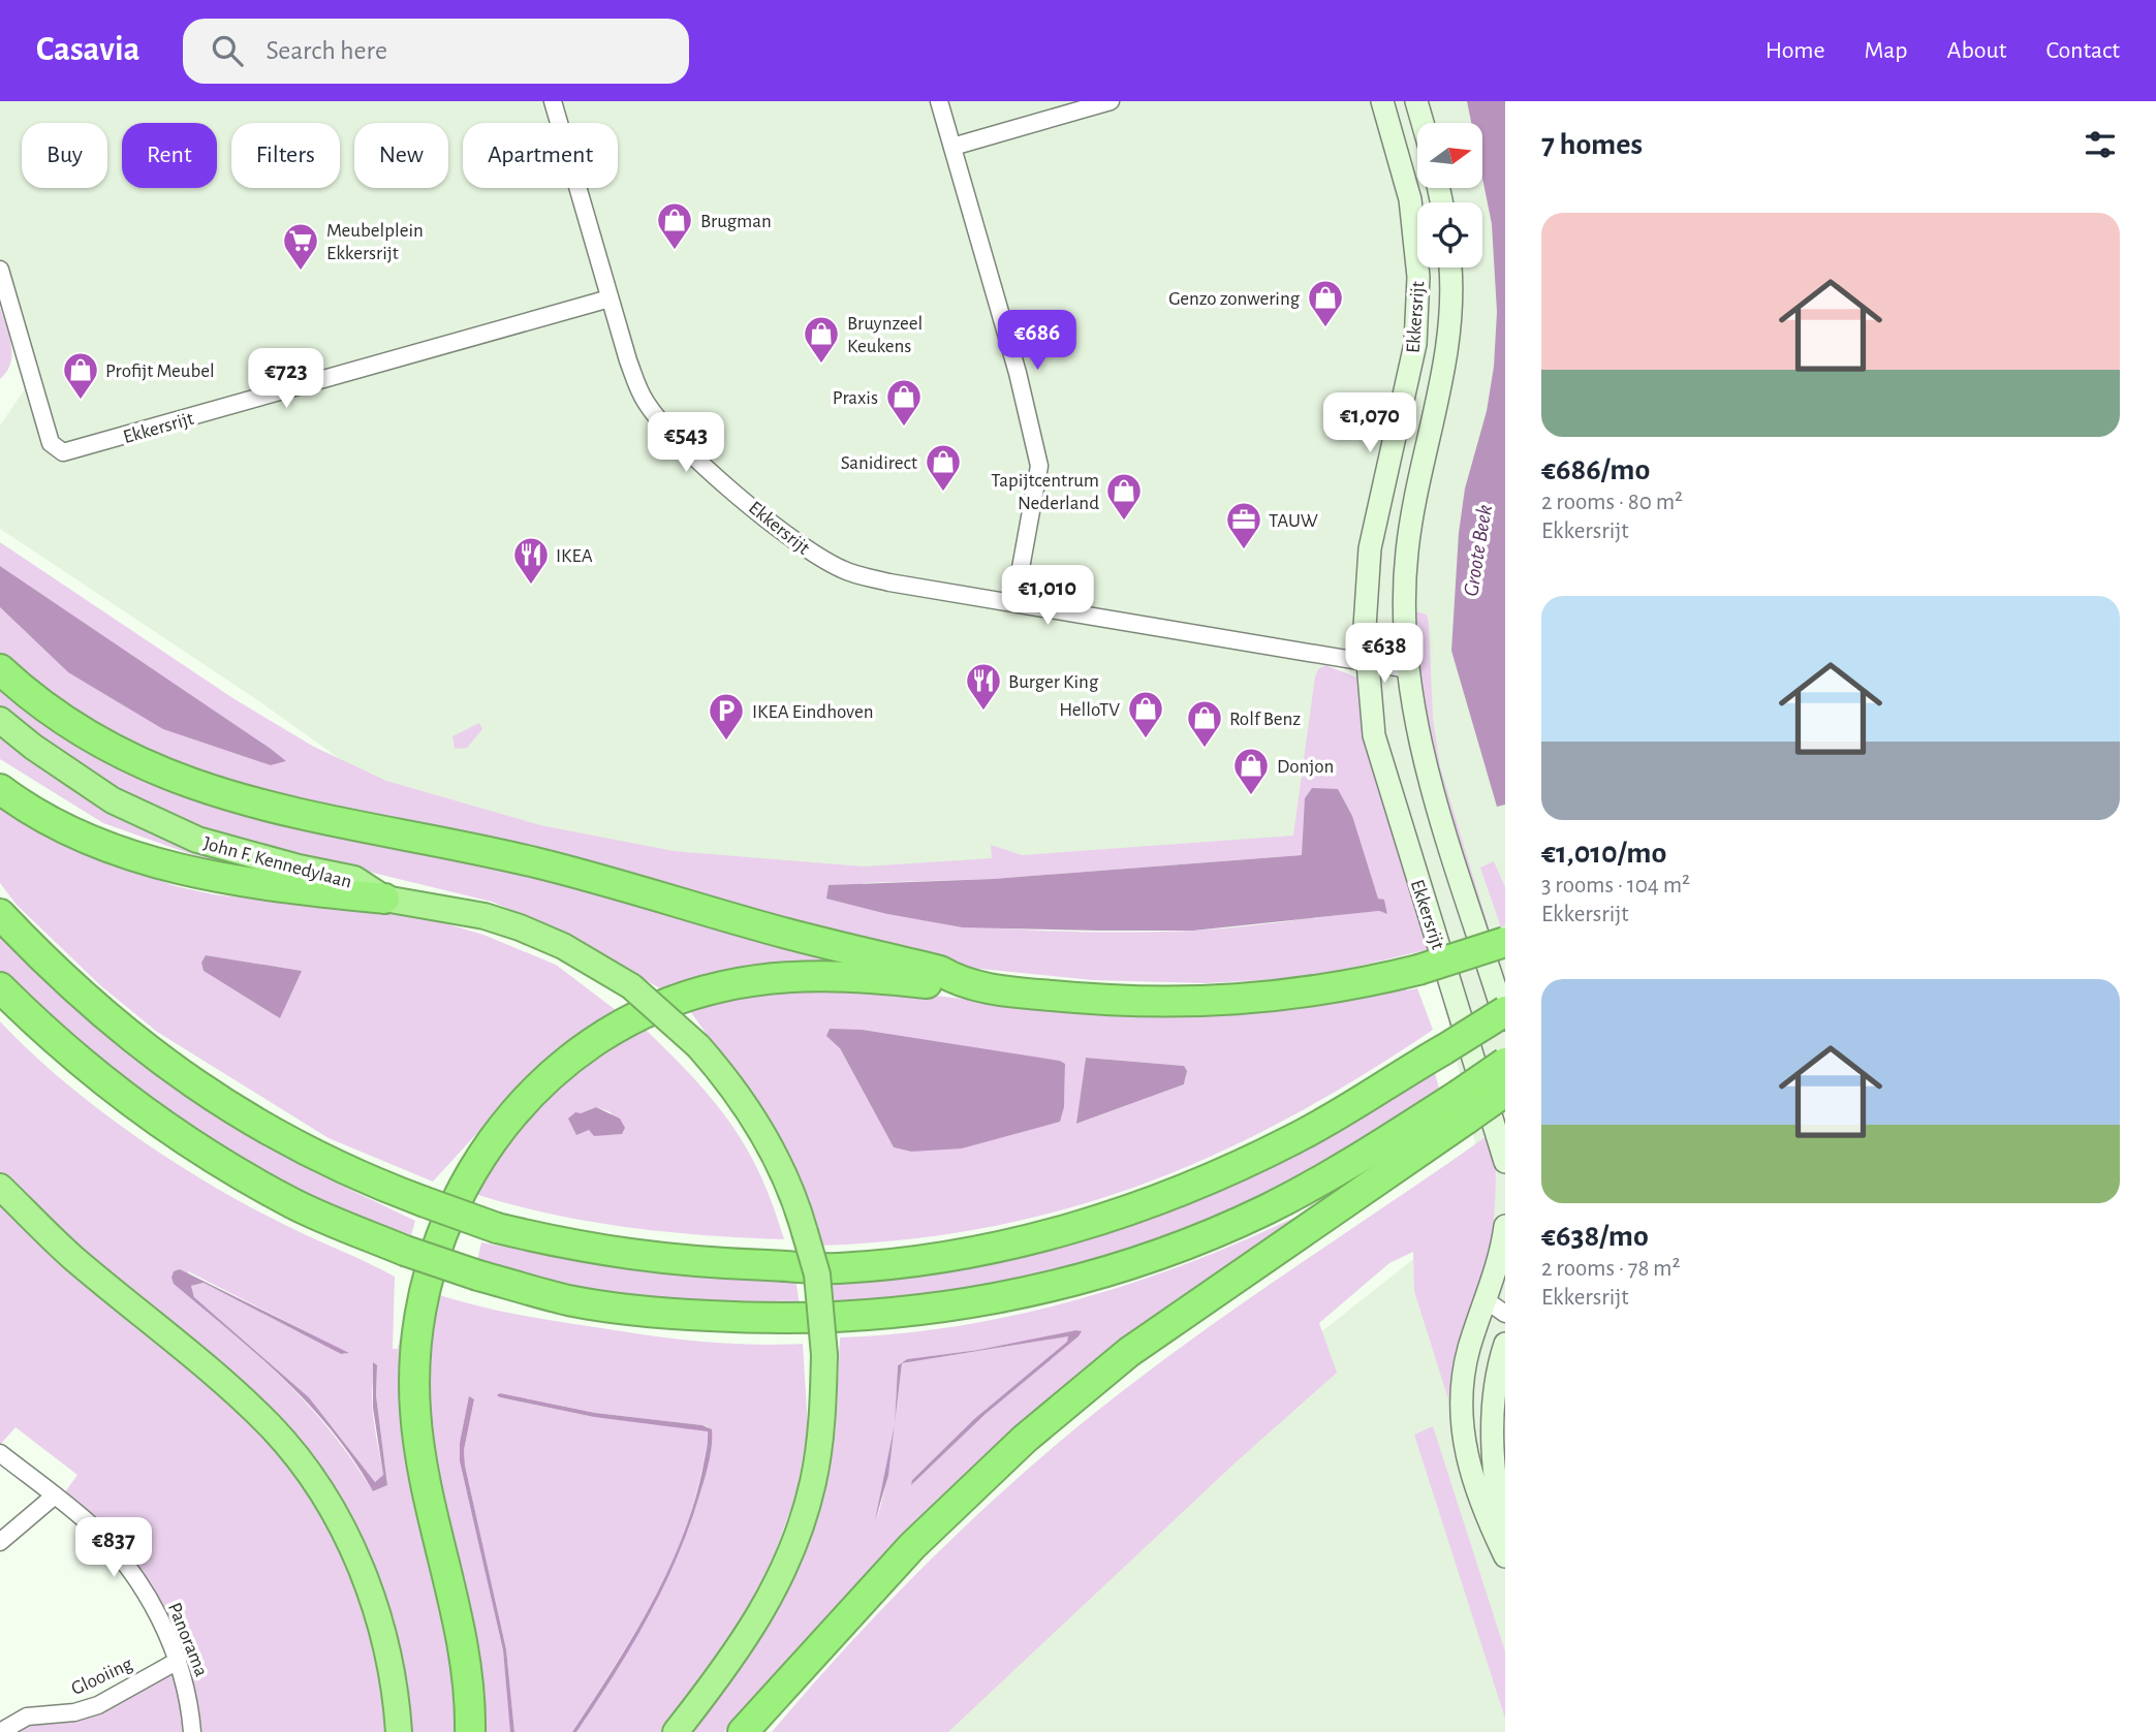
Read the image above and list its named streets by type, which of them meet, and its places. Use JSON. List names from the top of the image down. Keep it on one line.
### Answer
{"streets":{"highway":["John F. Kennedylaan"],"main road":["Ekkersrijt"],"street":["Panorama","Glooiing"]},"crossings":[["Panorama","Glooiing"]],"water":["Groote Beek"],"places":{"shop":["Brugman","Genzo zonwering","Bruynzeel Keukens","Profijt Meubel","Praxis","Sanidirect","Tapijtcentrum Nederland","HelloTV","Rolf Benz","Donjon"],"supermarket":["Meubelplein Ekkersrijt"],"office":["TAUW"],"restaurant":["IKEA","Burger King"],"parking":["IKEA Eindhoven"]},"north":"right","page":{"header":"Casavia","search":"Search here","nav":["Home","Map","About","Contact"],"heading":"7 homes","chip":["Buy","Rent","Filters","New","Apartment"],"list":[{"name":"€686/mo","note":"2 rooms · 80 m² · Ekkersrijt"},{"name":"€1,010/mo","note":"3 rooms · 104 m² · Ekkersrijt"},{"name":"€638/mo","note":"2 rooms · 78 m² · Ekkersrijt"}],"price":["€686","€723","€1,070","€543","€1,010","€638","€837"]}}
